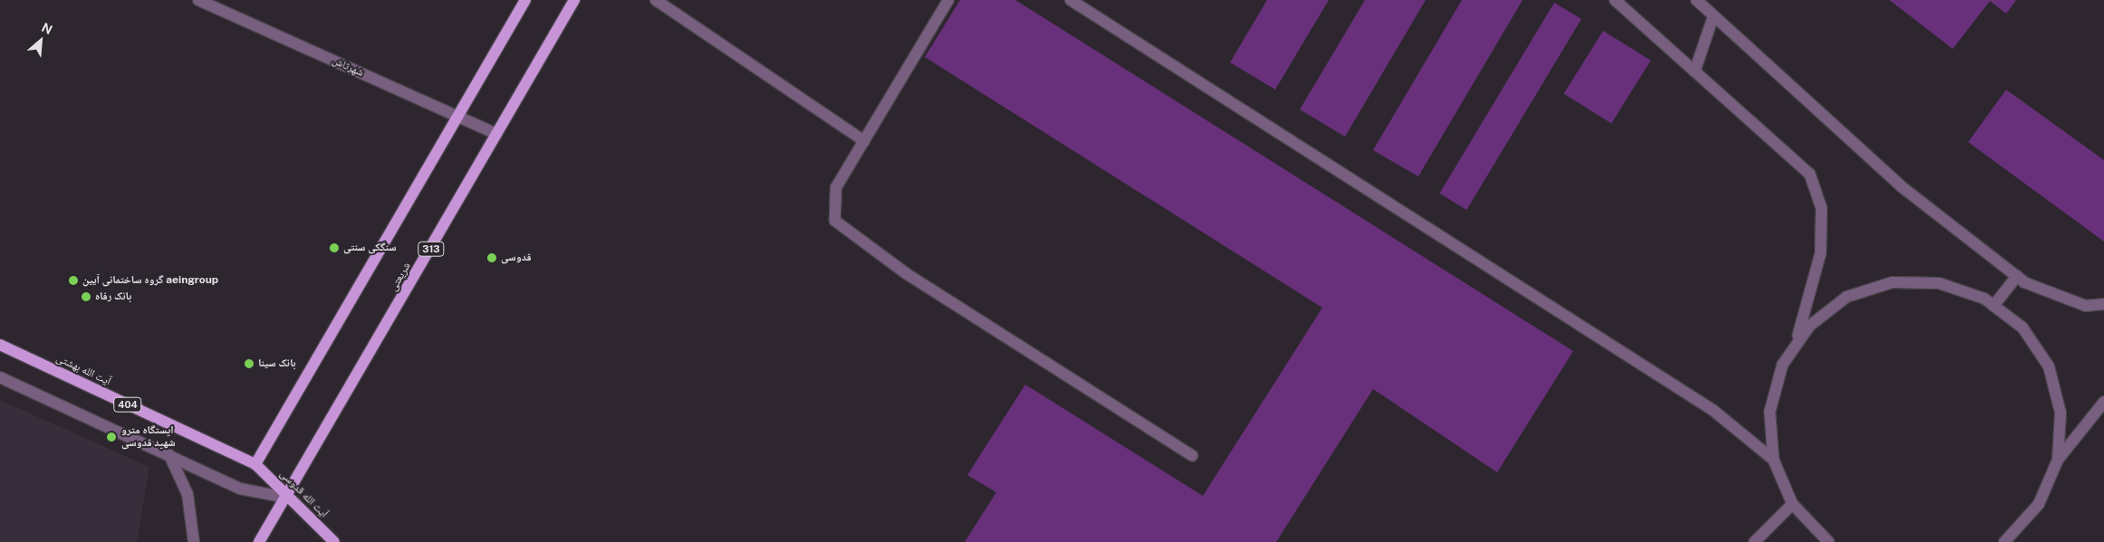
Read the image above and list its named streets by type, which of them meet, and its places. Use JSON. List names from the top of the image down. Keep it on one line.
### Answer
{"streets":{"main road":["313","شریعتی","آیت الله بهشتی","404","آیت الله قدوسی"],"street":["شهرتاش"]},"crossings":[["شهرتاش","شریعتی"],["شریعتی","آیت الله قدوسی"],["آیت الله بهشتی","آیت الله قدوسی"]],"places":["سنگکی سنتی","قدوسی","گروه ساختمانی آیین aeingroup","بانک رفاه","بانک سینا","ایستگاه مترو شهید قدوسی"],"north":"top right"}
